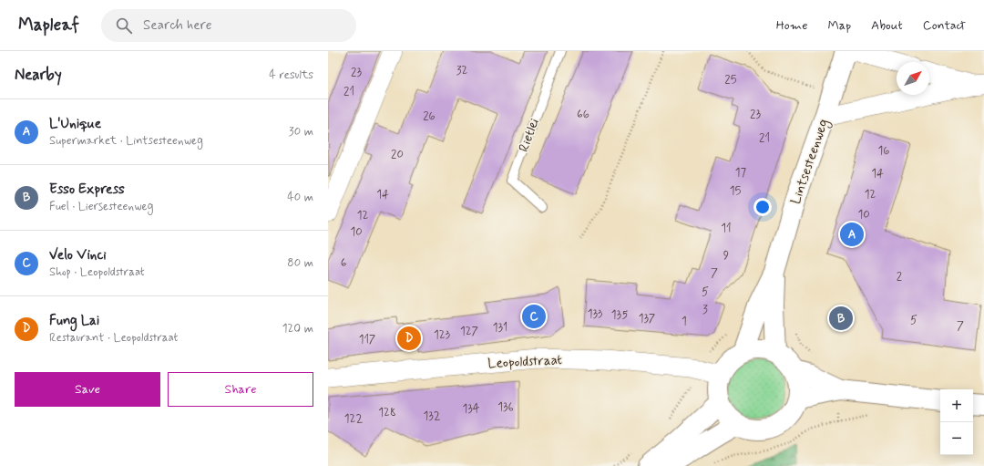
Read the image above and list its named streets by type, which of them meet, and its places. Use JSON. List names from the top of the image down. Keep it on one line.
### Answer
{"streets":{"main road":["Lintsesteenweg"],"street":["Leopoldstraat"],"lane":["Rietlei"]},"house_numbers":["32","23","25","21","66","23","26","21","16","20","17","14","15","14","12","10","12","11","10","9","6","7","2","5","3","133","135","137","5","1","7","131","127","123","117","136","134","128","132","122"],"north":"top right","page":{"header":"Mapleaf","search":"Search here","nav":["Home","Map","About","Contact"],"heading":["Nearby","4 results"],"list":[{"mark":"A","name":"L'Unique","note":"Supermarket · Lintsesteenweg","value":"30 m"},{"mark":"B","name":"Esso Express","note":"Fuel · Liersesteenweg","value":"40 m"},{"mark":"C","name":"Velo Vinci","note":"Shop · Leopoldstraat","value":"80 m"},{"mark":"D","name":"Fung Lai","note":"Restaurant · Leopoldstraat","value":"120 m"}],"pins":["A","C","B","D"],"buttons":["Save","Share"],"map_buttons":["+","−"]}}
